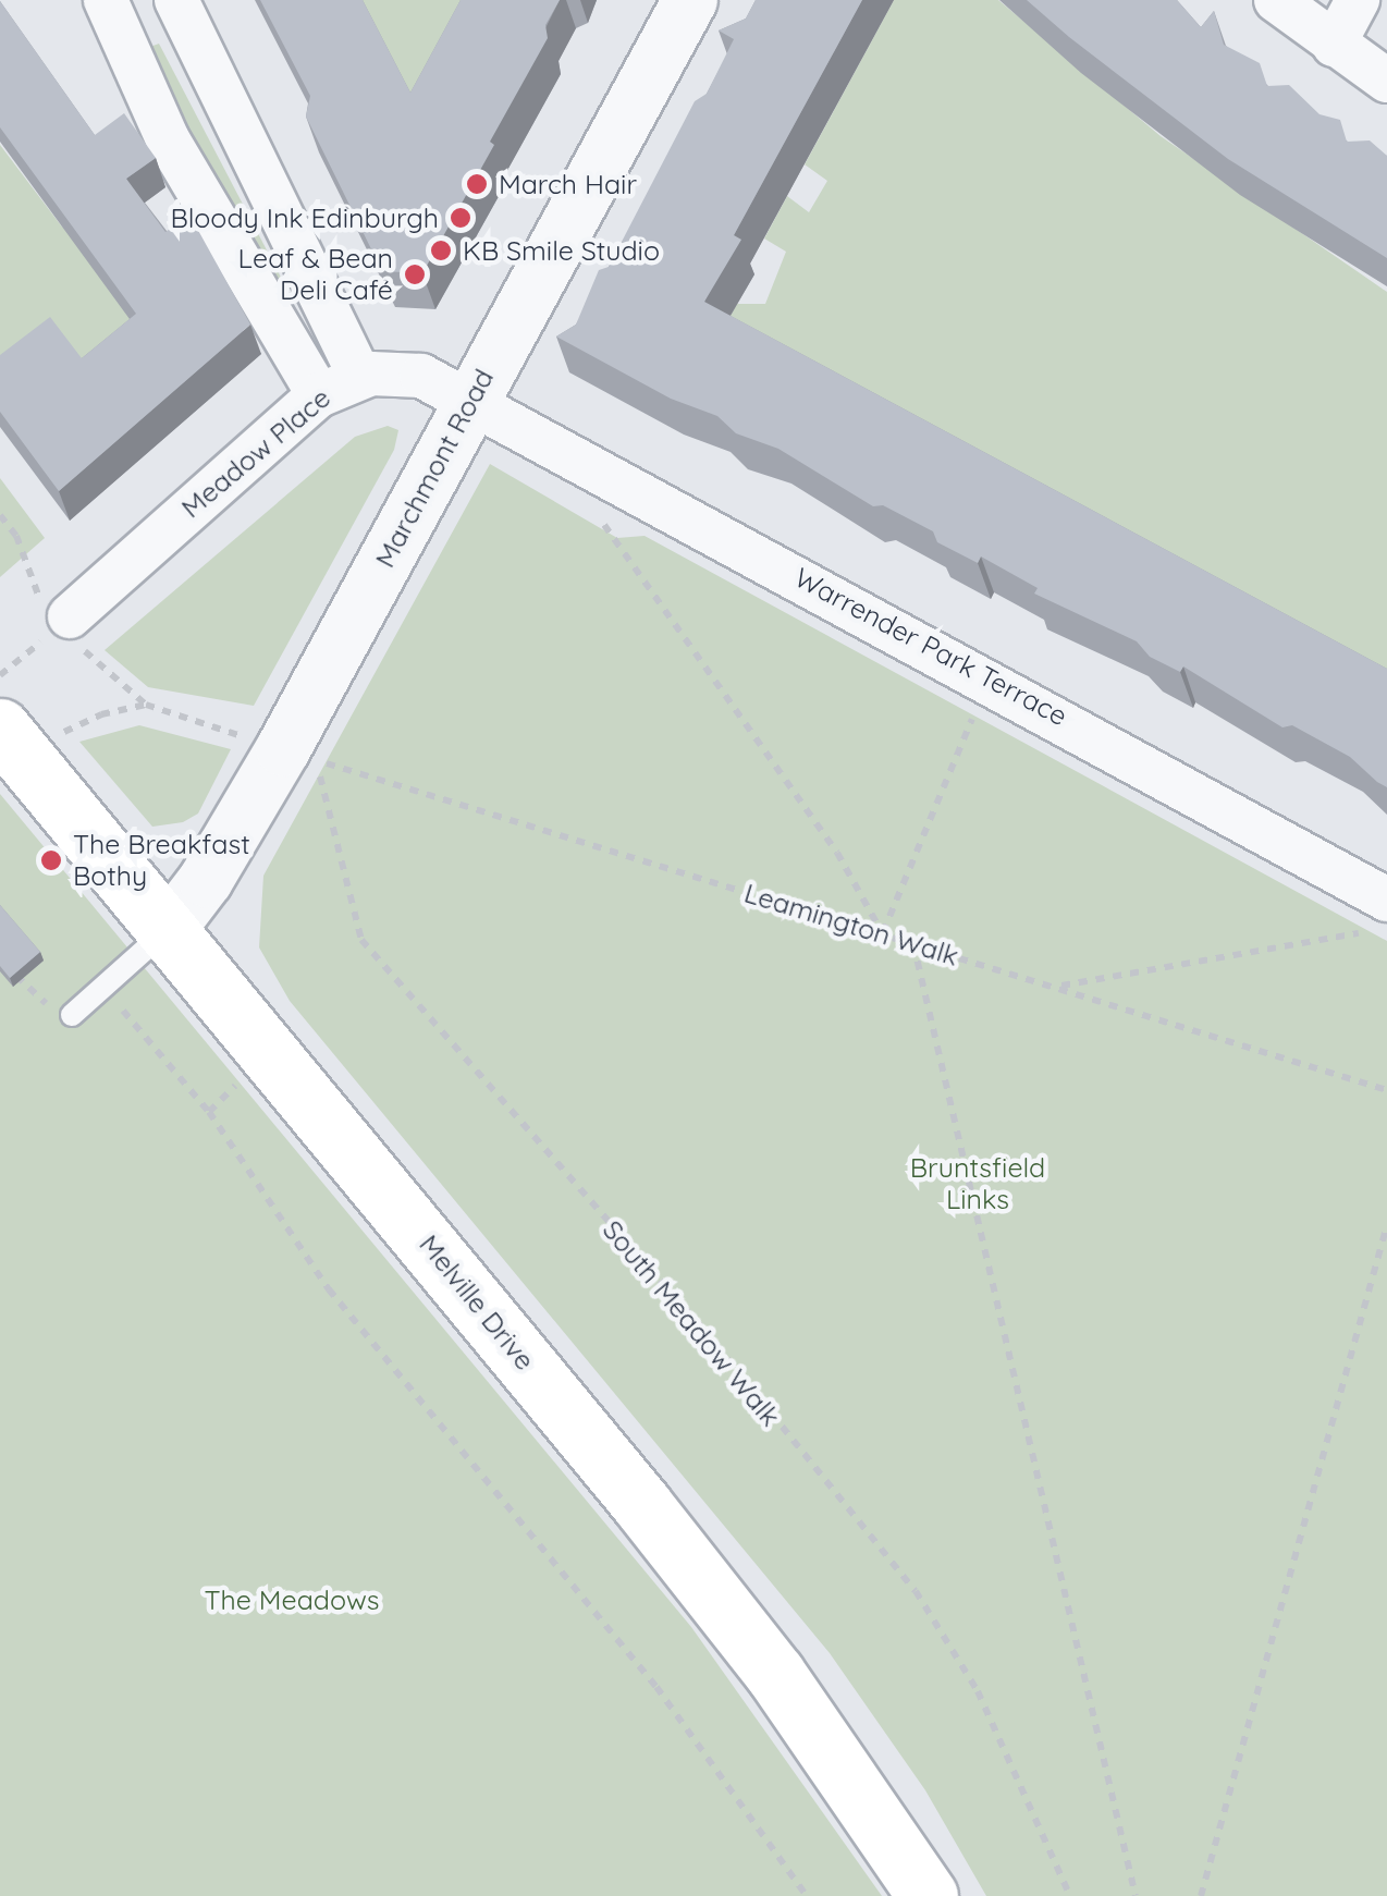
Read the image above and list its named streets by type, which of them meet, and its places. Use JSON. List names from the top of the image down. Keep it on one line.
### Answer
{"streets":{"main road":["Melville Drive"],"street":["Meadow Place","Marchmont Road","Warrender Park Terrace"],"path":["Leamington Walk","South Meadow Walk"]},"crossings":[["Meadow Place","Marchmont Road"],["Meadow Place","Warrender Park Terrace"],["Marchmont Road","Warrender Park Terrace"],["Marchmont Road","Melville Drive"],["Leamington Walk","South Meadow Walk"]],"parks":["Bruntsfield Links","The Meadows"],"places":["March Hair","Bloody Ink Edinburgh","KB Smile Studio","Leaf & Bean Deli Café","The Breakfast Bothy"]}
